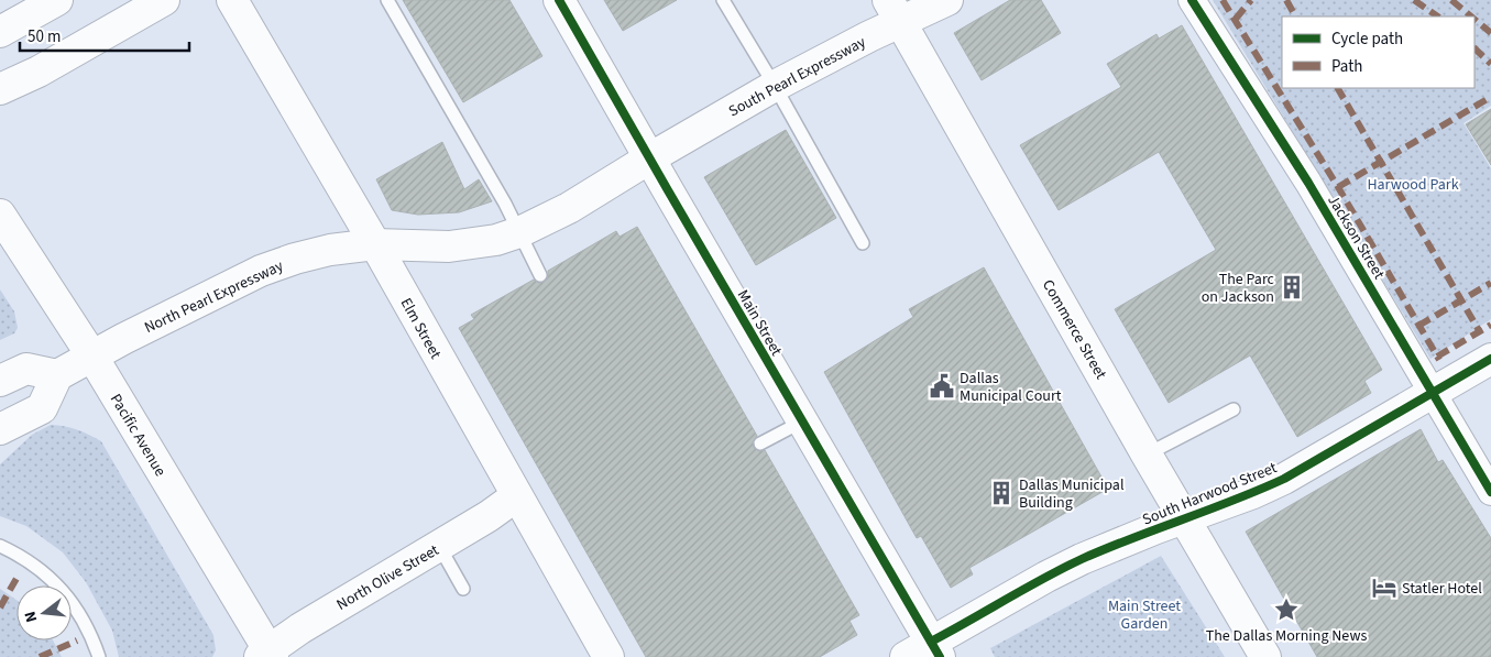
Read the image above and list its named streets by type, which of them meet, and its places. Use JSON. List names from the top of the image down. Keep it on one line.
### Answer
{"streets":{"main road":["South Pearl Expressway","North Pearl Expressway","Main Street","Elm Street","Commerce Street","Pacific Avenue","South Harwood Street","North Olive Street"],"street":["Jackson Street"]},"crossings":[["South Pearl Expressway","North Pearl Expressway"],["South Pearl Expressway","Main Street"],["South Pearl Expressway","Commerce Street"],["Jackson Street","South Harwood Street"],["North Pearl Expressway","Main Street"],["North Pearl Expressway","Elm Street"],["North Pearl Expressway","Pacific Avenue"],["Main Street","South Harwood Street"],["Elm Street","North Olive Street"],["Commerce Street","South Harwood Street"],["Pacific Avenue","North Olive Street"]],"parks":["Harwood Park","Main Street Garden"],"places":{"building":["The Parc on Jackson","Dallas Municipal Building"],"public building":["Dallas Municipal Court"],"hotel":["Statler Hotel"],"place":["The Dallas Morning News"]},"legend":["Cycle path","Path"],"scale_bar":"50 m","north":"left"}
